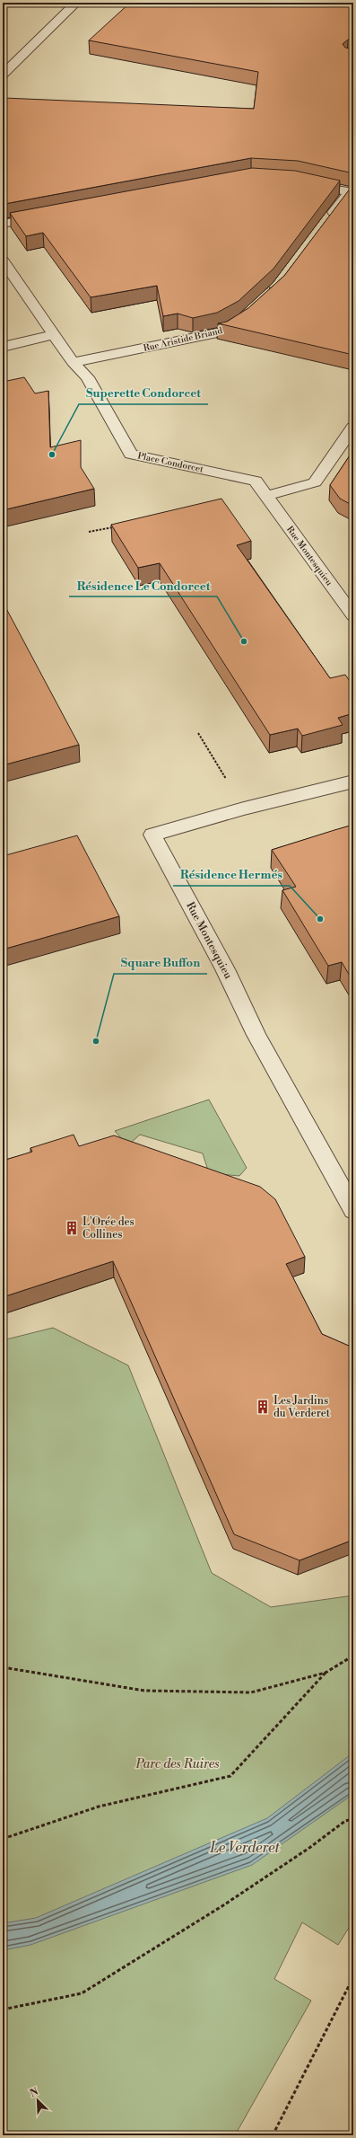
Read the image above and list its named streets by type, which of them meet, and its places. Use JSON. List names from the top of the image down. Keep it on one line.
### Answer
{"streets":{"street":["Rue Aristide Briand","Place Condorcet","Rue Montesquieu"]},"crossings":[["Rue Aristide Briand","Place Condorcet"],["Place Condorcet","Rue Montesquieu"]],"water":["Le Verderet"],"parks":["Parc des Ruires"],"places":{"other":["Superette Condorcet","Résidence Le Condorcet","Résidence Hermés","Square Buffon"],"building":["L'Orée des Collines","Les Jardins du Verderet"]},"north":"top left"}
